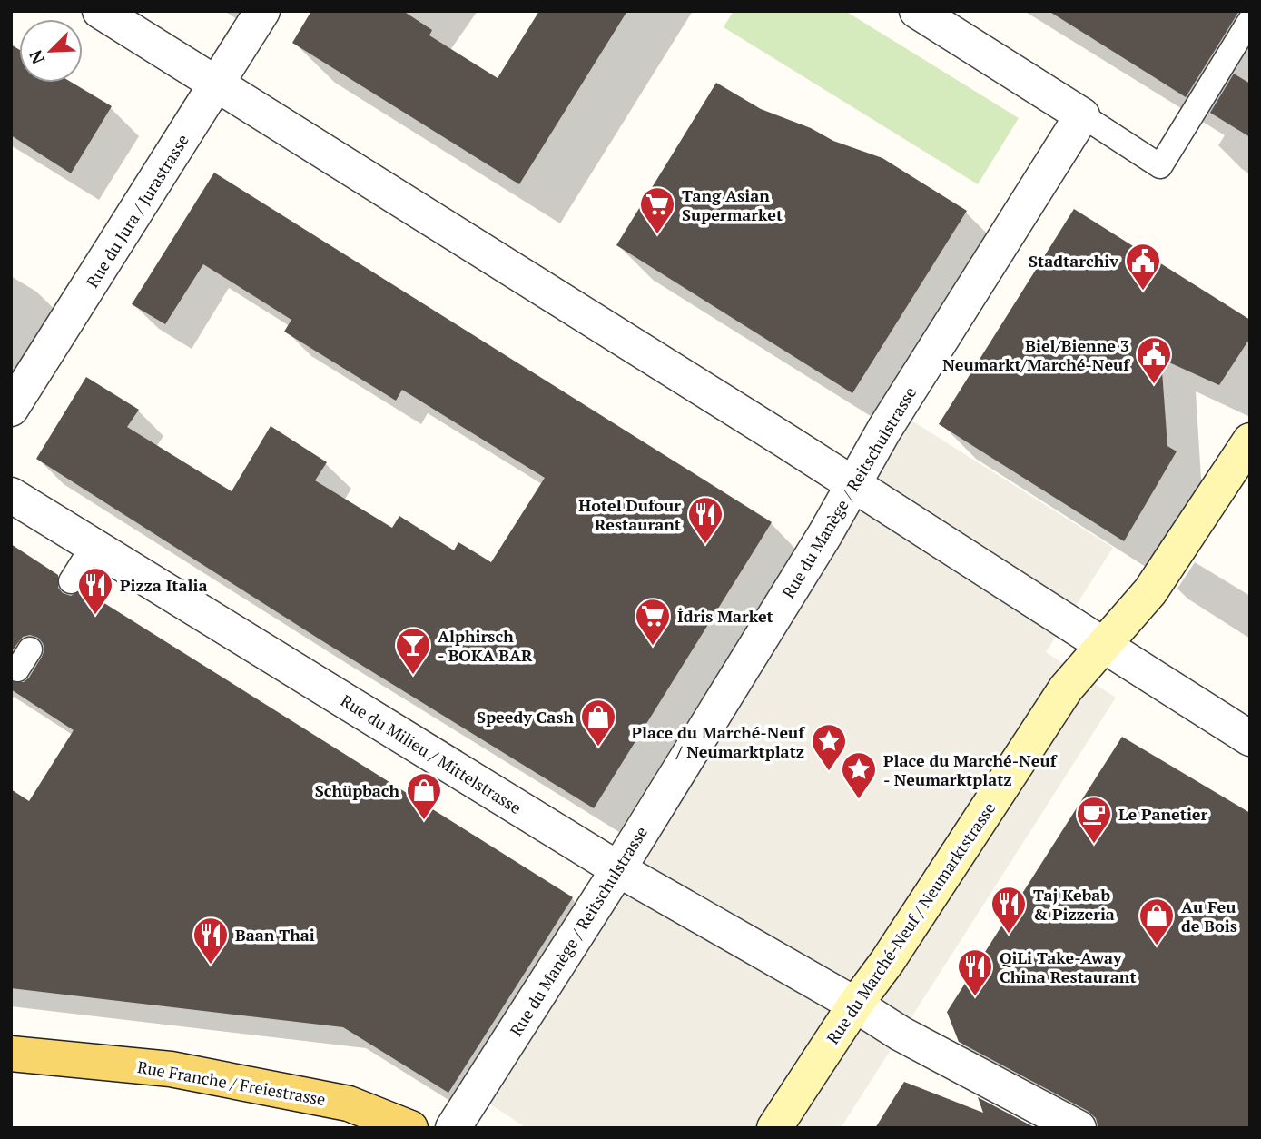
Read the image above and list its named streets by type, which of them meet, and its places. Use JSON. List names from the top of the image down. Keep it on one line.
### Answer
{"streets":{"main road":["Rue du Marché-Neuf / Neumarktstrasse","Rue Franche / Freiestrasse"],"street":["Rue du Jura / Jurastrasse","Rue du Manège / Reitschulstrasse","Rue du Milieu / Mittelstrasse"]},"crossings":[["Rue du Manège / Reitschulstrasse","Rue du Milieu / Mittelstrasse"],["Rue du Milieu / Mittelstrasse","Rue du Marché-Neuf / Neumarktstrasse"]],"places":{"supermarket":["Tang Asian Supermarket","İdris Market"],"public building":["Stadtarchiv","Biel/Bienne 3 Neumarkt/Marché-Neuf"],"restaurant":["Hotel Dufour Restaurant","Pizza Italia","Taj Kebab & Pizzeria","Baan Thai","QiLi Take-Away China Restaurant"],"bar":["Alphirsch - BOKA BAR"],"shop":["Speedy Cash","Schüpbach","Au Feu de Bois"],"place":["Place du Marché-Neuf / Neumarktplatz","Place du Marché-Neuf - Neumarktplatz"],"cafe":["Le Panetier"]},"north":"bottom left"}
